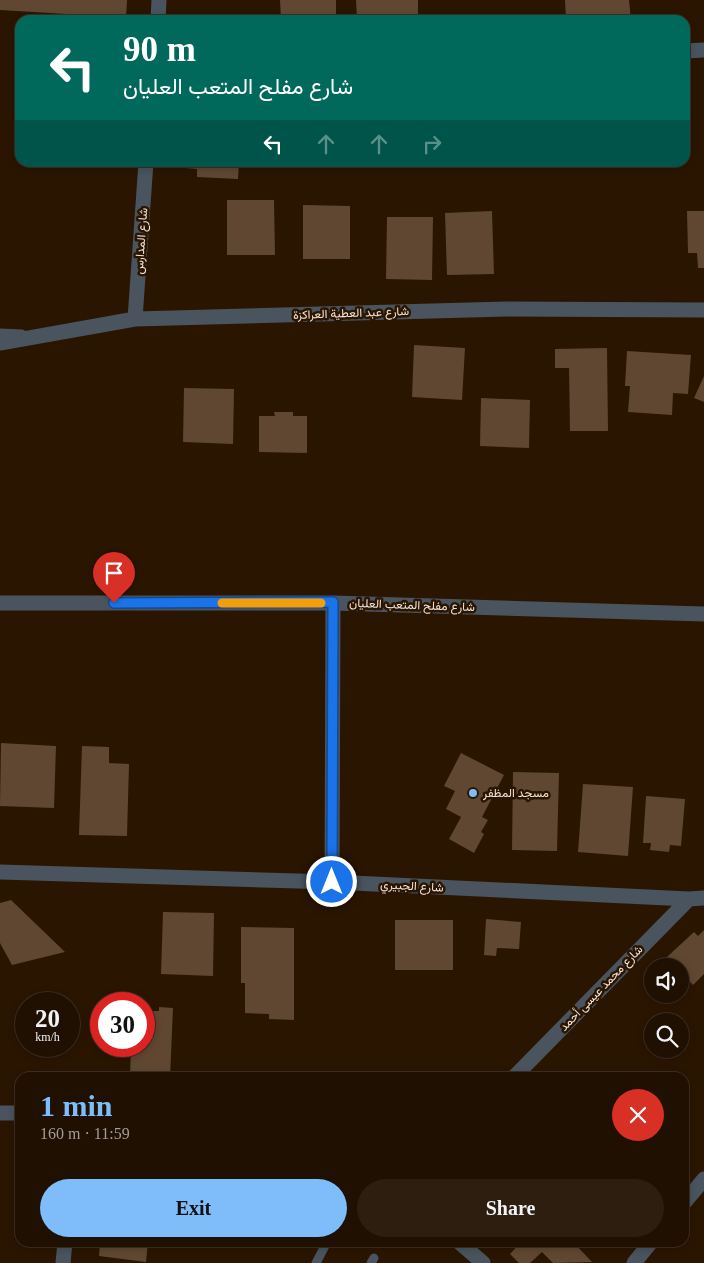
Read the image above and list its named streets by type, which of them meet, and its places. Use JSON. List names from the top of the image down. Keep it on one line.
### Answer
{"streets":{"street":["شارع المدارس","شارع عبد العطية العراكزة","شارع مفلح المتعب العليان","شارع الجبيري","شارع محمد عيسى أحمد"]},"crossings":[["شارع المدارس","شارع عبد العطية العراكزة"],["شارع الجبيري","شارع محمد عيسى أحمد"]],"places":["مسجد المظفر"],"page":{"turn":["90 m","شارع مفلح المتعب العليان"],"speed":"20 km/h","limit":"30","heading":["1 min","160 m · 11:59"],"buttons":["Exit","Share"]}}
